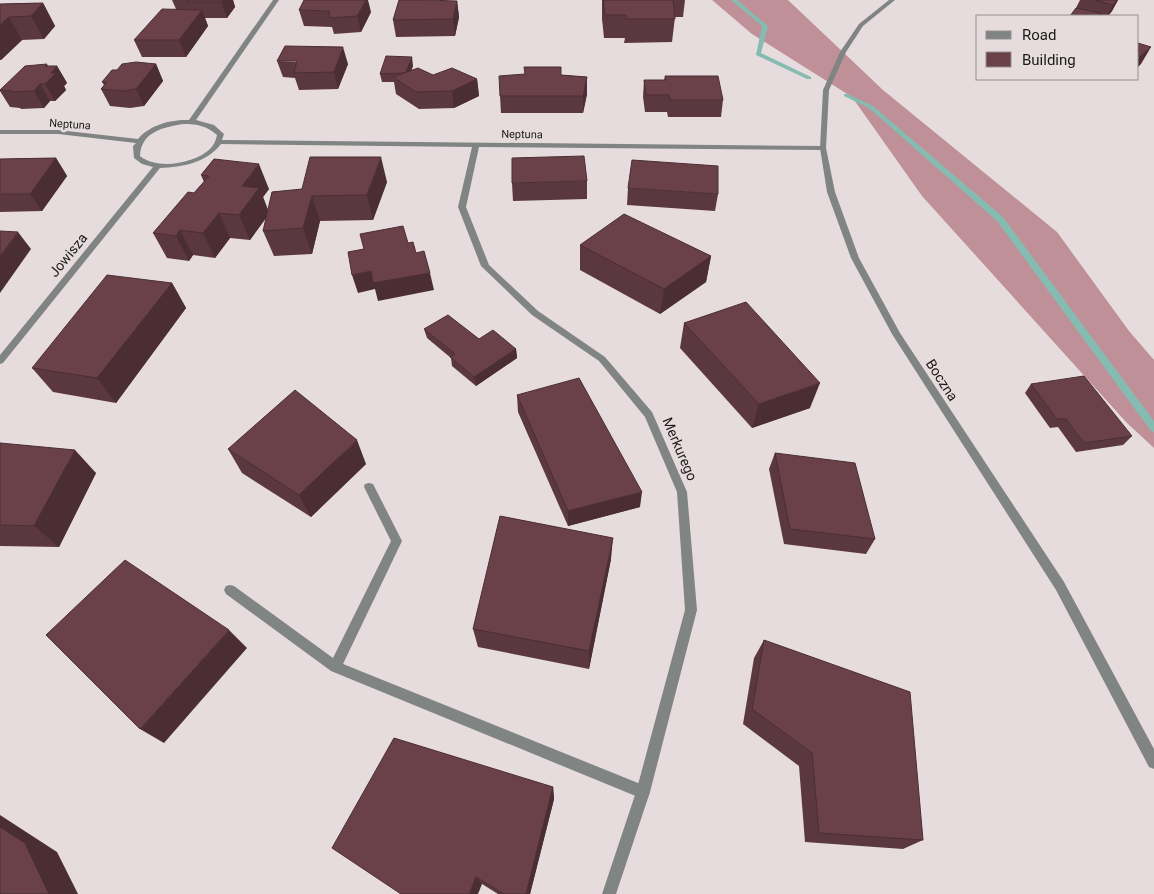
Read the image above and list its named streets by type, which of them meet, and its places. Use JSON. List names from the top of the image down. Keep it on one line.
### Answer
{"streets":{"street":["Neptuna","Jowisza","Boczna","Merkurego"]},"crossings":[["Neptuna","Boczna"],["Neptuna","Merkurego"]],"legend":["Road","Building"]}
